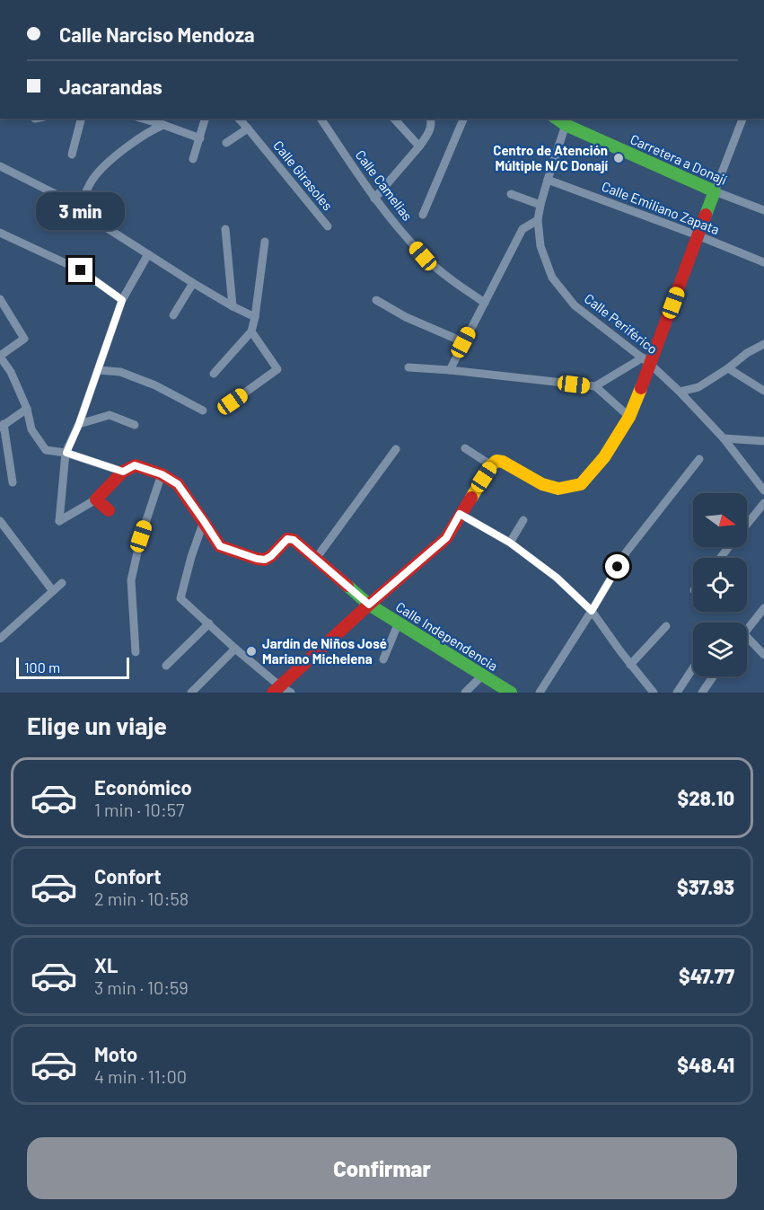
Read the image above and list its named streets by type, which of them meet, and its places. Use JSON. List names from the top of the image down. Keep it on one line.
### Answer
{"streets":{"main road":["Carretera a Donají","Calle Independencia"],"street":["Calle Girasoles","Calle Camelias","Calle Emiliano Zapata","Calle Periférico"]},"crossings":[["Carretera a Donají","Calle Periférico"],["Calle Emiliano Zapata","Calle Periférico"]],"places":["Centro de Atención Múltiple N/C Donají","Jardín de Niños José Mariano Michelena"],"scale_bar":"100 m","north":"right","page":{"banner":["Calle Narciso Mendoza","Jacarandas"],"bubble":"3 min","scale":"100 m","heading":"Elige un viaje","list":[{"name":"Económico","note":"1 min · 10:57","value":"$28.10"},{"name":"Confort","note":"2 min · 10:58","value":"$37.93"},{"name":"XL","note":"3 min · 10:59","value":"$47.77"},{"name":"Moto","note":"4 min · 11:00","value":"$48.41"}],"buttons":"Confirmar"}}
